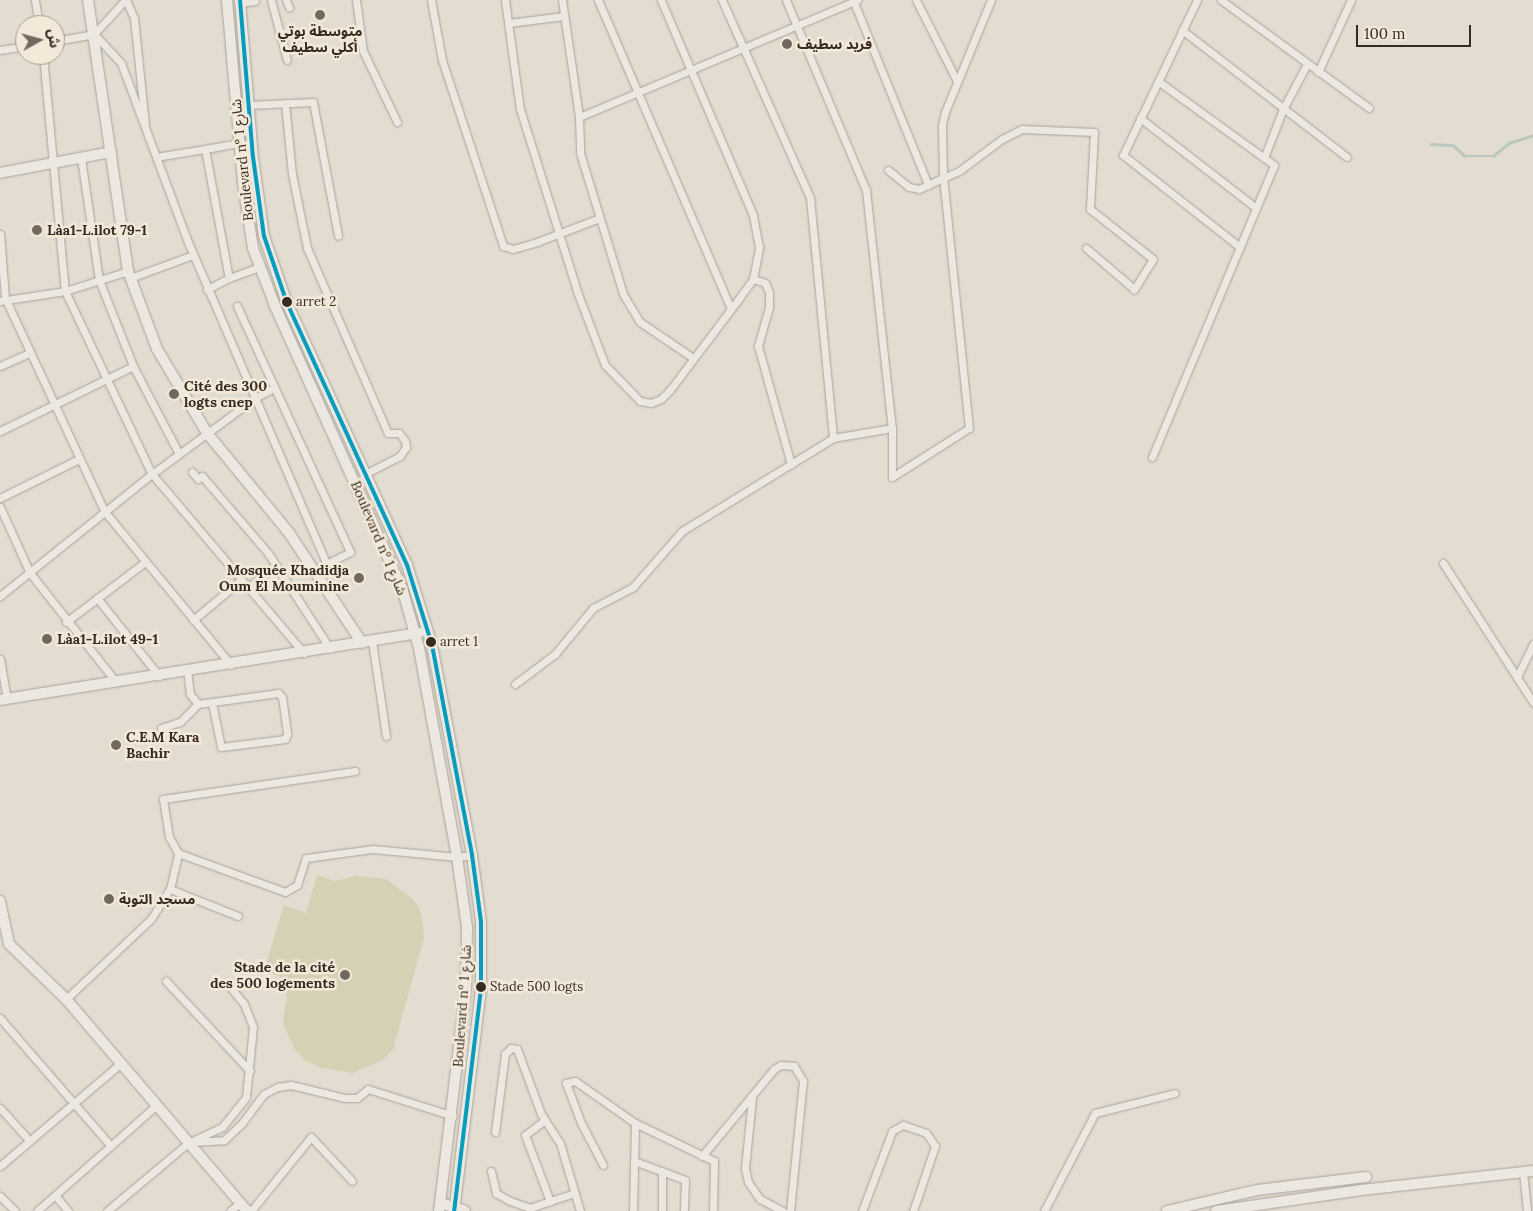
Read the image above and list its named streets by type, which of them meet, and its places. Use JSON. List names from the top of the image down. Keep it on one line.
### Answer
{"streets":{"main road":["Boulevard n° شارع 1"]},"places":["متوسطة بوتي أكلي سطيف","فريد سطيف","Làa1-L.ilot 79-1","arret 2","Cité des 300 logts cnep","Mosquée Khadidja Oum El Mouminine","Làa1-L.ilot 49-1","arret 1","C.E.M Kara Bachir","مسجد التوبة","Stade de la cité des 500 logements","Stade 500 logts"],"lines":["transit line 1"],"scale_bar":"100 m","north":"right"}
